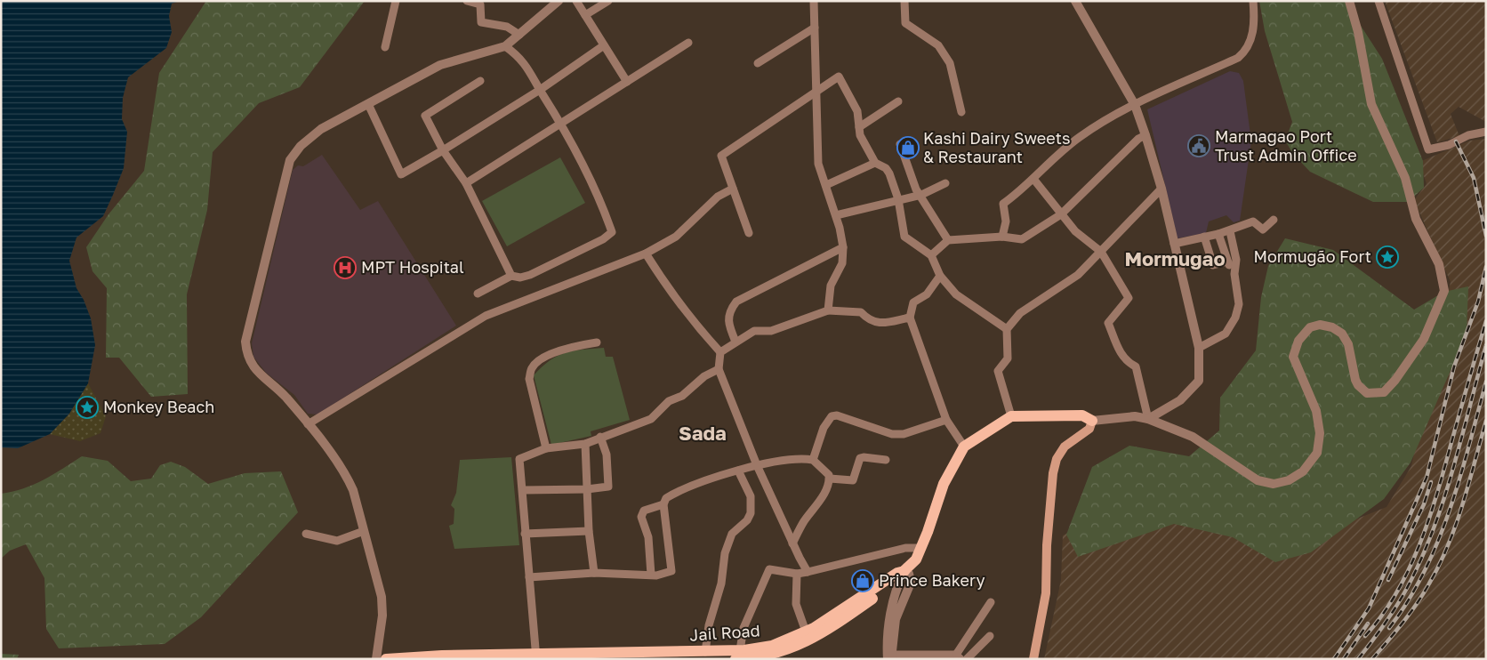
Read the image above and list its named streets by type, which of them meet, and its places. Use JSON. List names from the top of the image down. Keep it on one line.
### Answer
{"streets":{"main road":["Jail Road"]},"districts":["Mormugao","Sada"],"places":{"public building":["Marmagao Port Trust Admin Office"],"shop":["Kashi Dairy Sweets & Restaurant","Prince Bakery"],"place":["Mormugão Fort","Monkey Beach"],"hospital":["MPT Hospital"]}}
